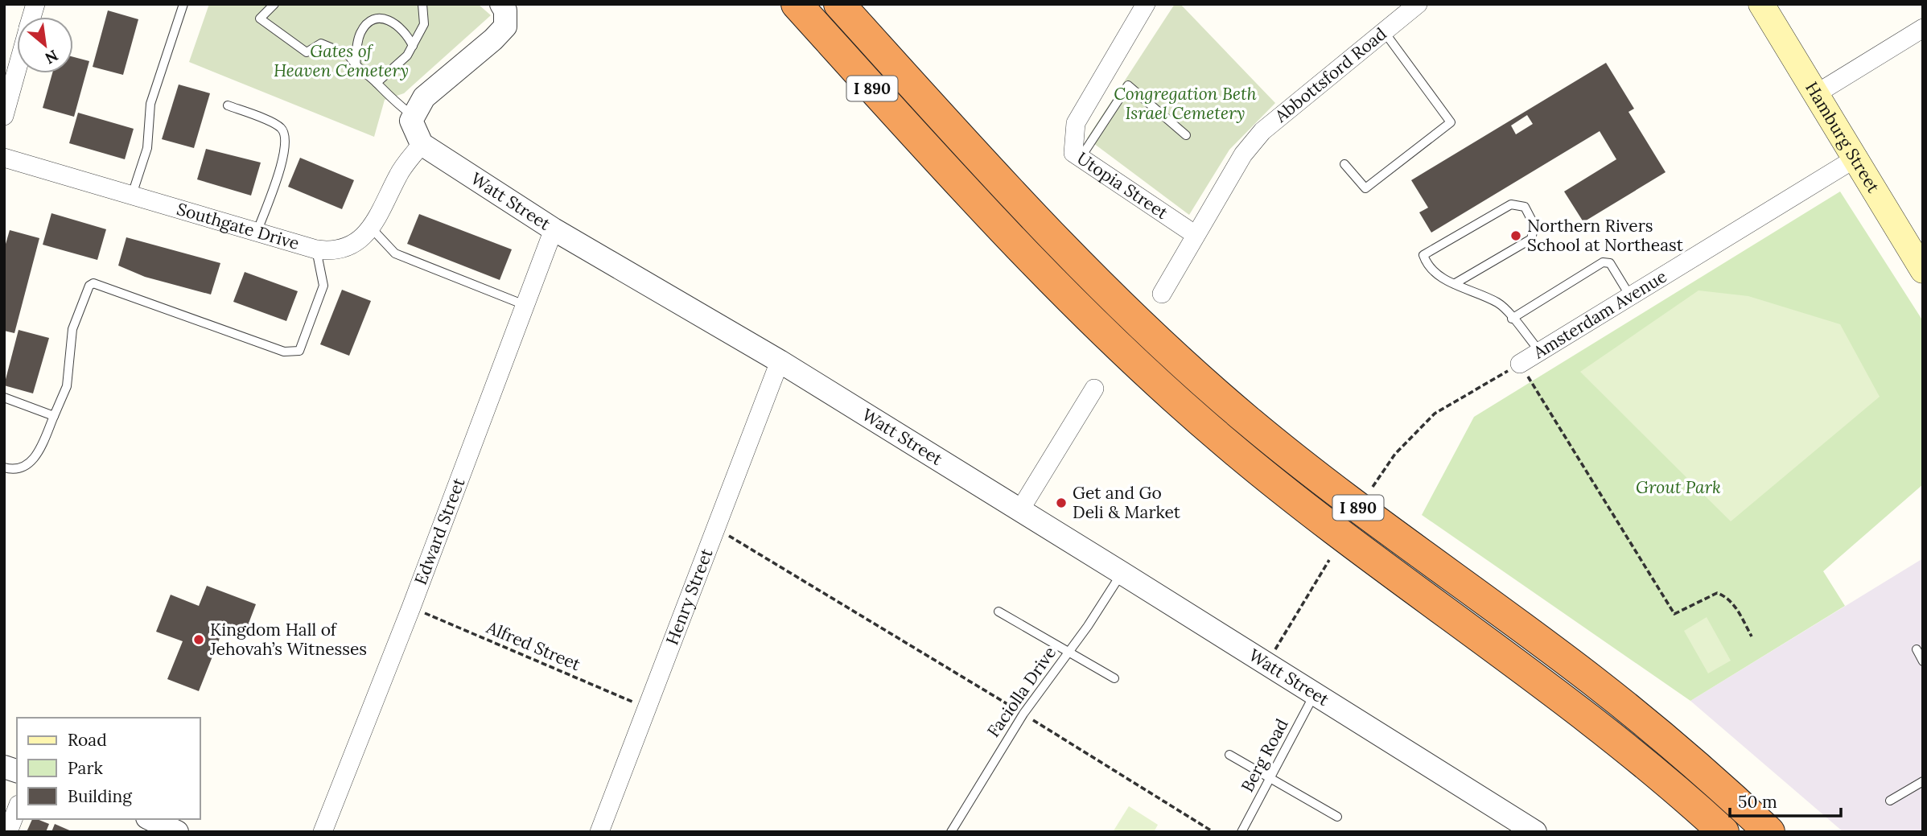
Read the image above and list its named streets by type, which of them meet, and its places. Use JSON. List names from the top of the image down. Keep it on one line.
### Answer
{"streets":{"highway":["I 890"],"main road":["Hamburg Street"],"street":["Abbottsford Road","Utopia Street","Watt Street","Southgate Drive","Amsterdam Avenue","Edward Street","Henry Street"],"lane":["Faciolla Drive","Berg Road"],"path":["Alfred Street"]},"crossings":[["Abbottsford Road","Utopia Street"],["Hamburg Street","Amsterdam Avenue"],["Watt Street","Southgate Drive"],["Watt Street","Edward Street"],["Watt Street","Henry Street"],["Watt Street","Faciolla Drive"],["Watt Street","Berg Road"],["Edward Street","Alfred Street"],["Henry Street","Alfred Street"]],"parks":["Gates of Heaven Cemetery","Congregation Beth Israel Cemetery","Grout Park"],"places":["Northern Rivers School at Northeast","Get and Go Deli & Market","Kingdom Hall of Jehovah’s Witnesses"],"legend":["Road","Park","Building"],"scale_bar":"50 m","north":"bottom right"}
